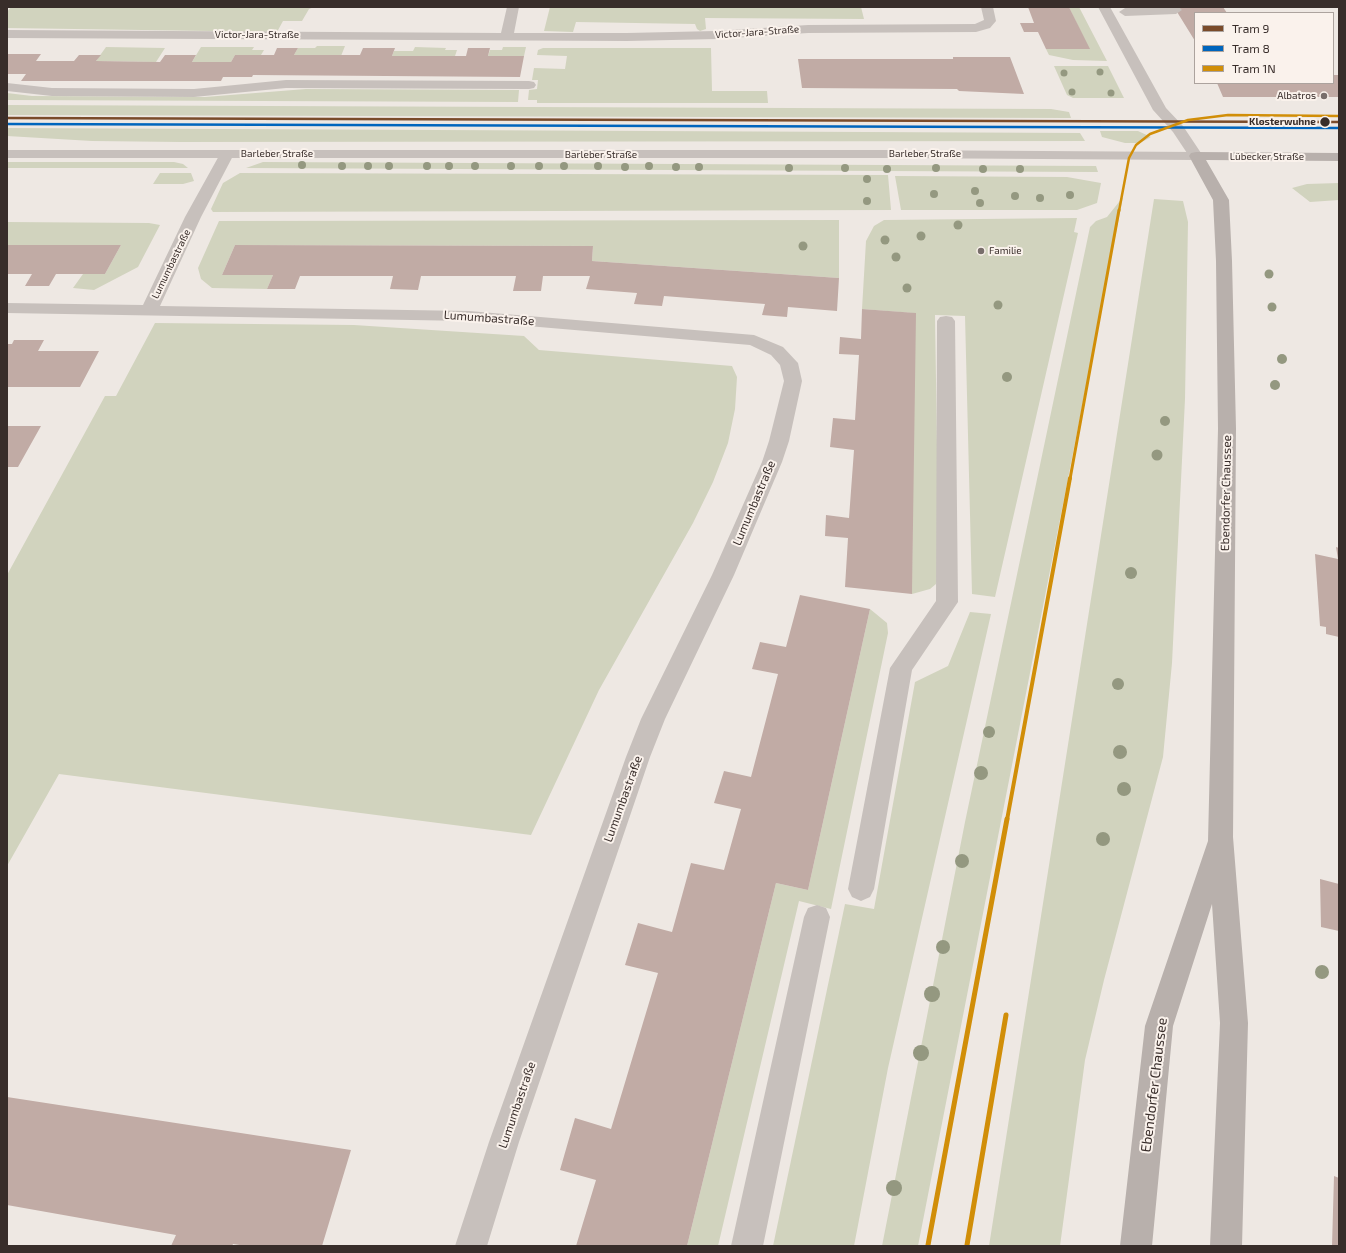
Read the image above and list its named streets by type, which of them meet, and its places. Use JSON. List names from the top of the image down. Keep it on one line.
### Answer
{"streets":{"main road":["Lübecker Straße","Ebendorfer Chaussee"],"street":["Victor-Jara-Straße","Barleber Straße","Lumumbastraße"]},"crossings":[["Barleber Straße","Lübecker Straße"],["Barleber Straße","Lumumbastraße"],["Barleber Straße","Ebendorfer Chaussee"],["Lübecker Straße","Ebendorfer Chaussee"]],"places":["Albatros","Klosterwuhne","Familie"],"lines":["tram line 1N","tram line 9","tram line 8"],"legend":["Tram 9","Tram 8","Tram 1N"]}
